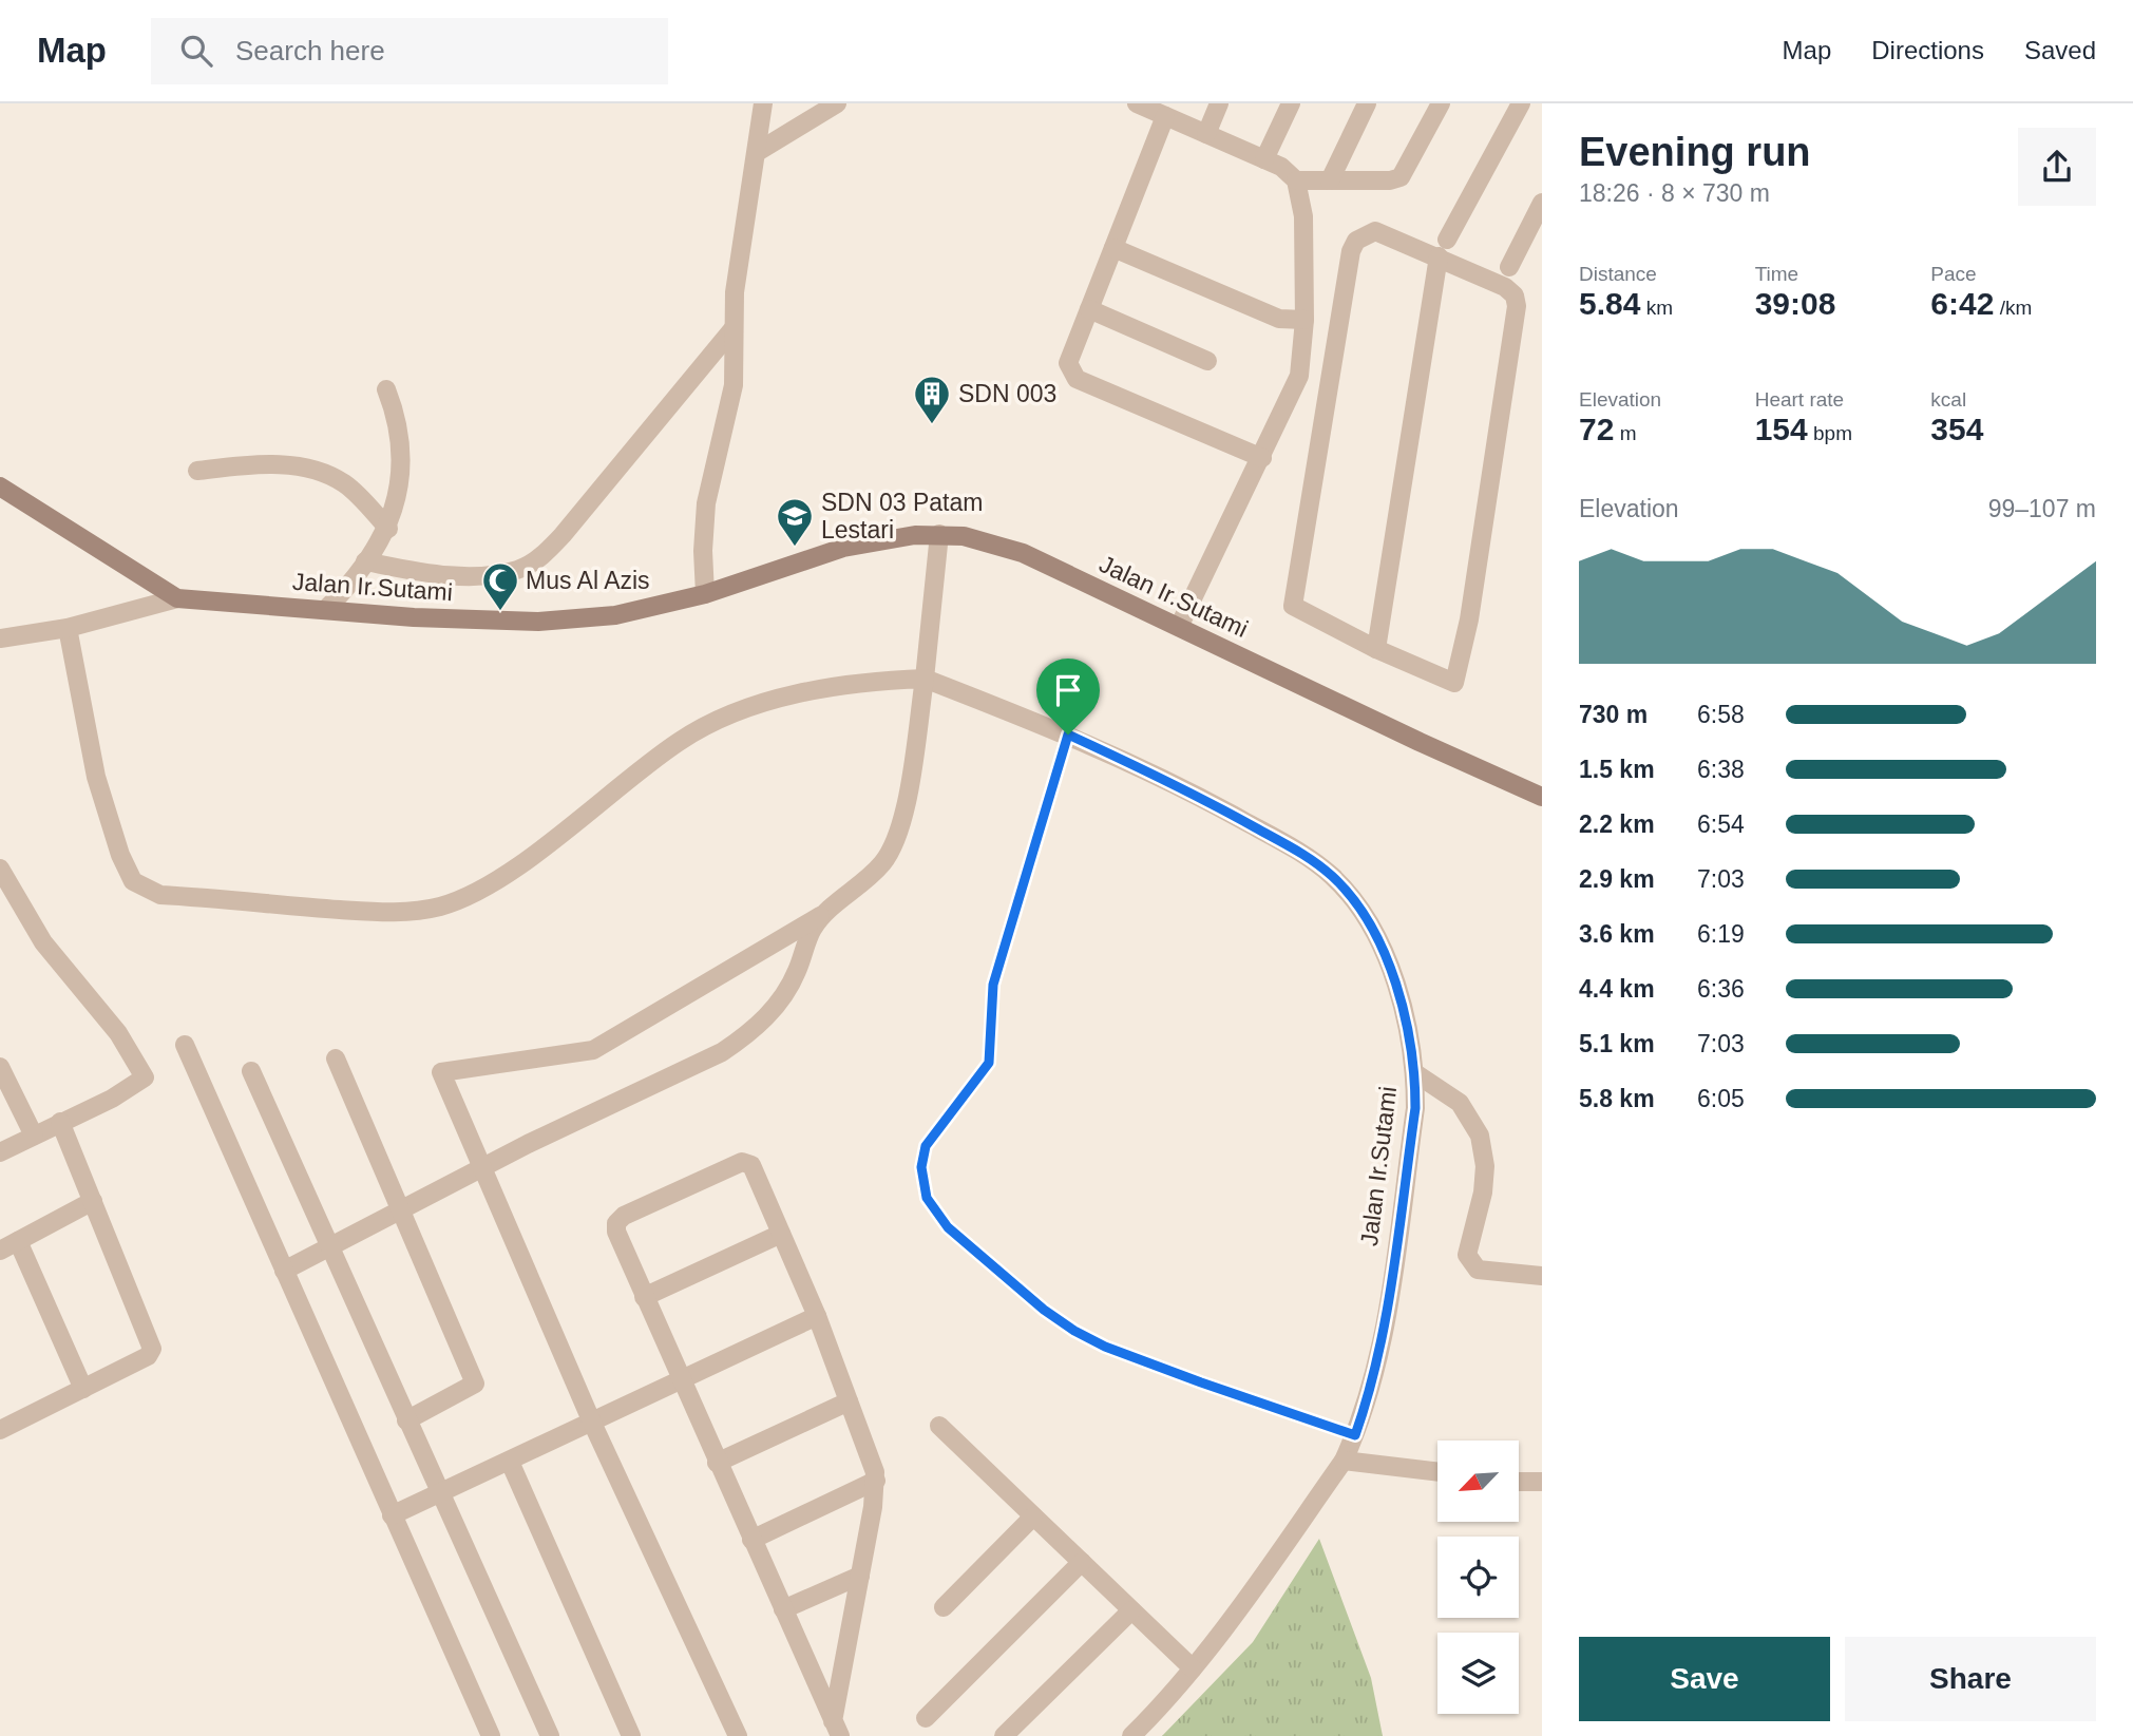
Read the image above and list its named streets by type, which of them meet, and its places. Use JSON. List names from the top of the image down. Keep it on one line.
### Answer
{"streets":{"street":["Jalan Ir.Sutami"]},"places":{"building":["SDN 003"],"school or university":["SDN 03 Patam Lestari"],"mosque":["Mus Al Azis"]},"north":"bottom left","page":{"header":"Map","search":"Search here","nav":["Map","Directions","Saved"],"heading":["Evening run","18:26 · 8 × 730 m"],"stats":[["Distance","5.84 km"],["Time","39:08"],["Pace","6:42 /km"],["Elevation","72 m"],["Heart rate","154 bpm"],["kcal","354"]],"chart":["Elevation","99–107 m"],"list":[{"name":"730 m","note":"6:58"},{"name":"1.5 km","note":"6:38"},{"name":"2.2 km","note":"6:54"},{"name":"2.9 km","note":"7:03"},{"name":"3.6 km","note":"6:19"},{"name":"4.4 km","note":"6:36"},{"name":"5.1 km","note":"7:03"},{"name":"5.8 km","note":"6:05"}],"buttons":["Save","Share"]}}
